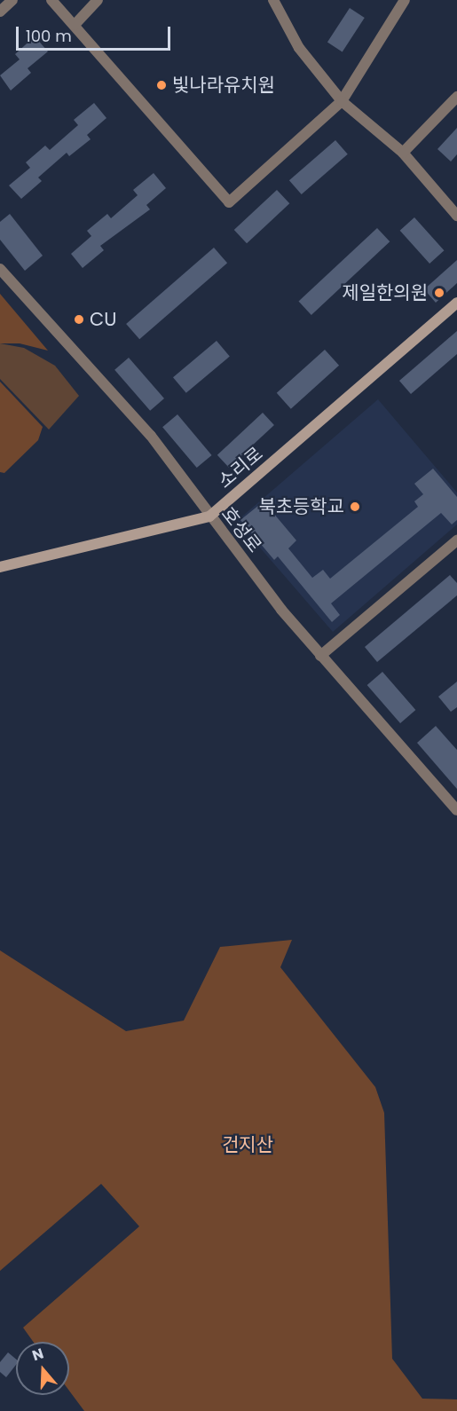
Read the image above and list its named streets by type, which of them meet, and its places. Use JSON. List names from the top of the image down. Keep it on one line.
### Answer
{"streets":{"street":["소리로","호성로"]},"crossings":[["소리로","호성로"]],"parks":["건지산"],"places":["빛나라유치원","제일한의원","CU","북초등학교"],"scale_bar":"100 m","north":"top"}
